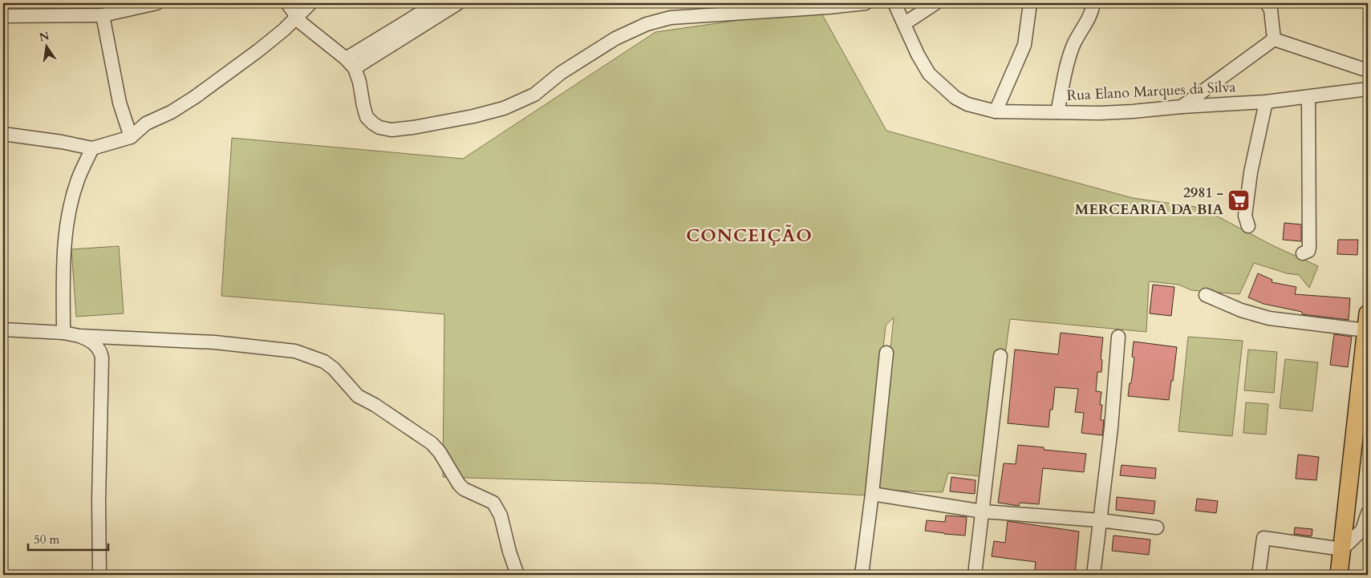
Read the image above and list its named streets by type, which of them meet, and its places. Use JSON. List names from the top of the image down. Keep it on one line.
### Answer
{"streets":{"street":["Rua Elano Marques da Silva"]},"districts":["CONCEIÇÃO"],"places":{"supermarket":["2981 - MERCEARIA DA BIA"]},"scale_bar":"50 m","north":"top"}
